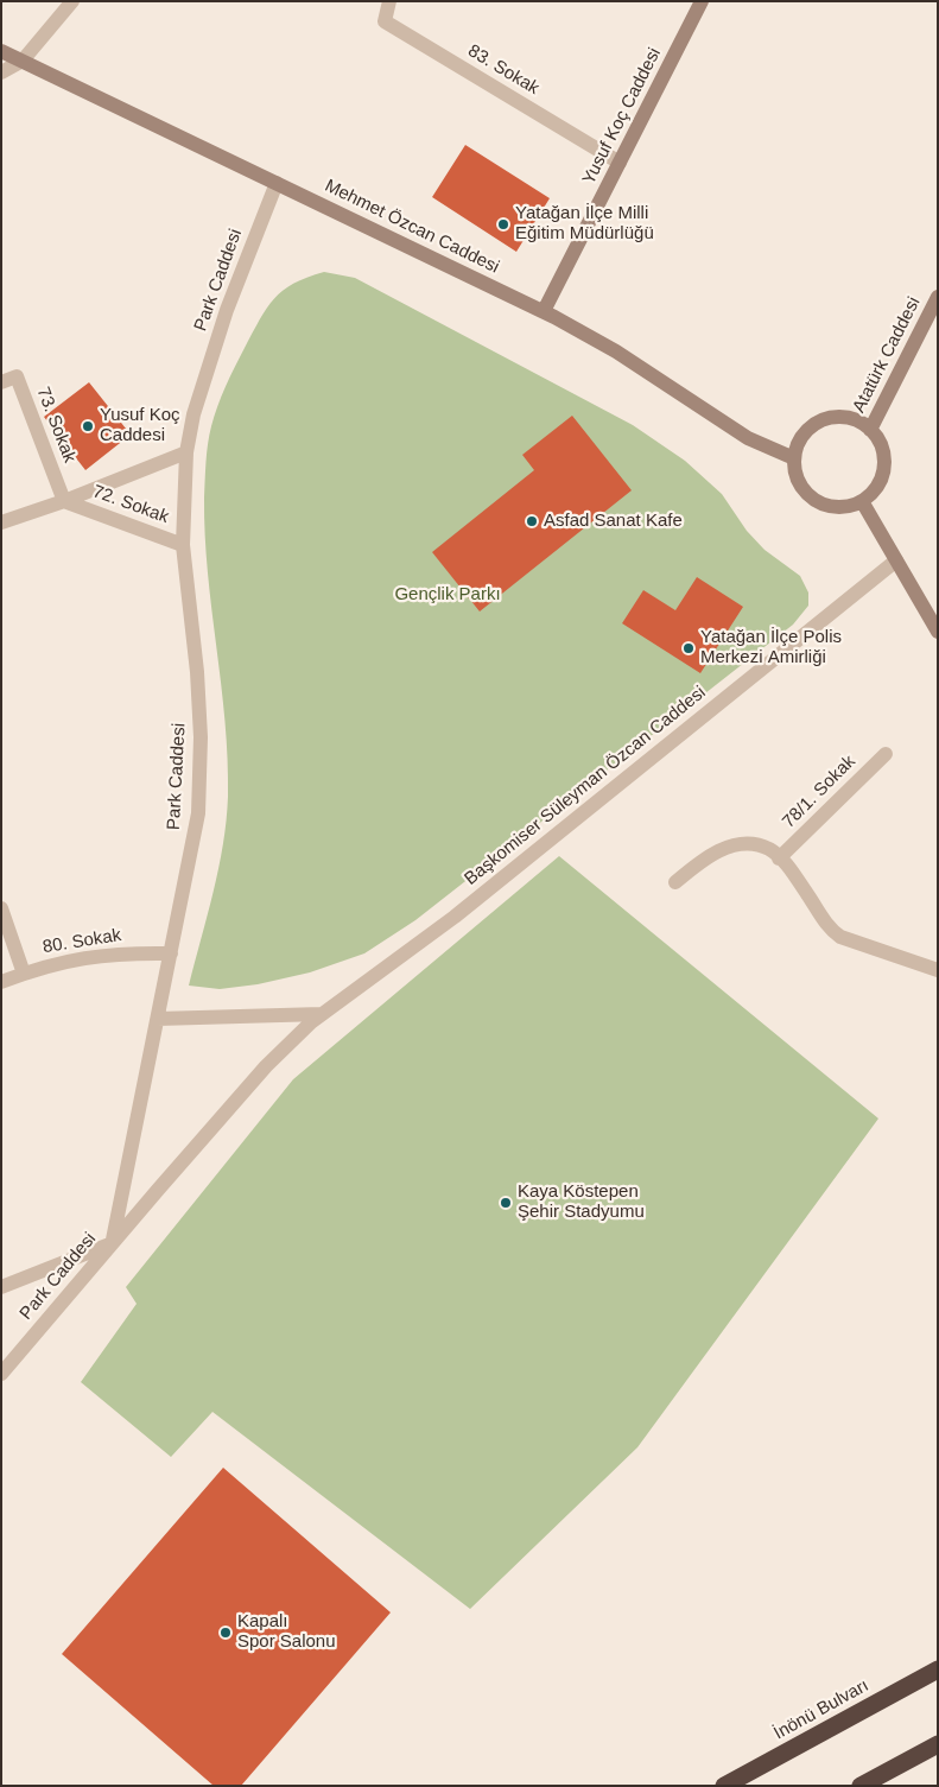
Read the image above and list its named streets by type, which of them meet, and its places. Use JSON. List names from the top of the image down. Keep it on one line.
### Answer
{"streets":{"highway":["İnönü Bulvarı"],"street":["83. Sokak","Yusuf Koç Caddesi","Mehmet Özcan Caddesi","Park Caddesi","Atatürk Caddesi","73. Sokak","72. Sokak","Başkomiser Süleyman Özcan Caddesi","78/1. Sokak","80. Sokak"]},"crossings":[["83. Sokak","Yusuf Koç Caddesi"],["Yusuf Koç Caddesi","Mehmet Özcan Caddesi"],["Mehmet Özcan Caddesi","Park Caddesi"],["Mehmet Özcan Caddesi","Atatürk Caddesi"],["Park Caddesi","72. Sokak"],["Park Caddesi","Başkomiser Süleyman Özcan Caddesi"],["Park Caddesi","80. Sokak"],["73. Sokak","72. Sokak"]],"parks":["Gençlik Parkı"],"places":["Yatağan İlçe Milli Eğitim Müdürlüğü","Yusuf Koç Caddesi","Asfad Sanat Kafe","Yatağan İlçe Polis Merkezi Amirliği","Kaya Köstepen Şehir Stadyumu","Kapalı Spor Salonu"]}
